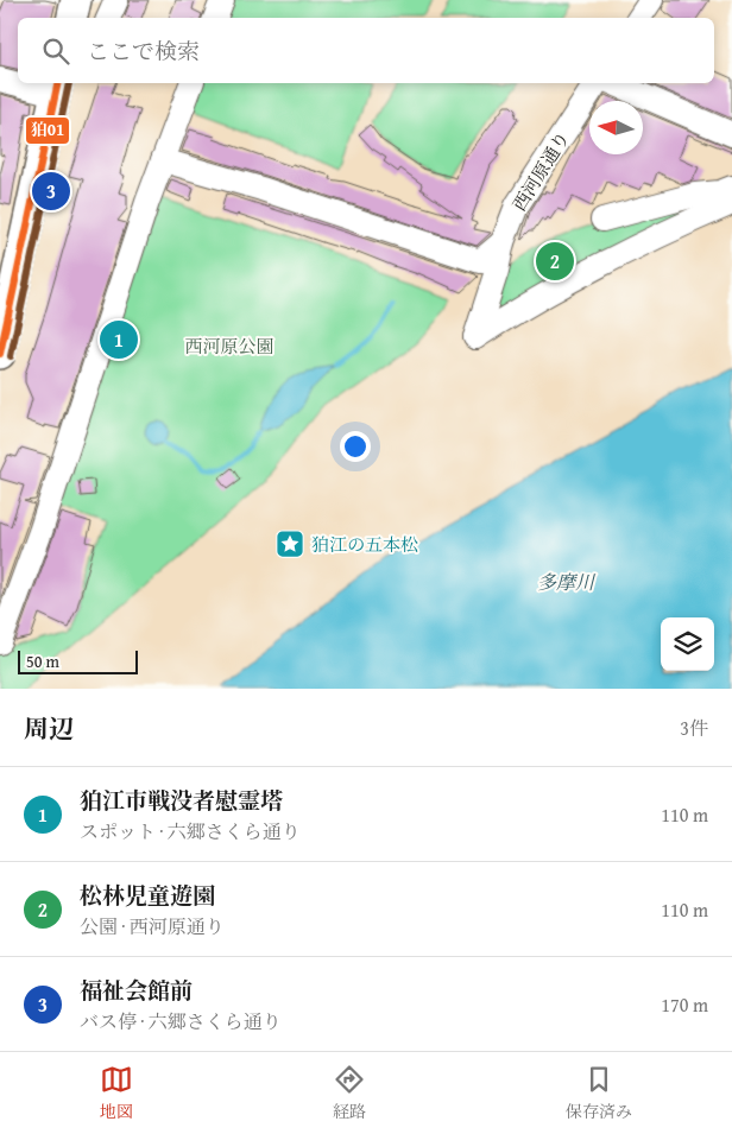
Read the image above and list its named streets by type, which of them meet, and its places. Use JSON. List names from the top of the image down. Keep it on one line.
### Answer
{"streets":{"street":["西河原通り"]},"water":["多摩川"],"parks":["西河原公園"],"places":{"place":["狛江の五本松"]},"lines":["transit line 狛01"],"scale_bar":"50 m","north":"left","page":{"search":"ここで検索","pins":["3","2","1"],"scale":"50 m","heading":["周辺","3件"],"list":[{"mark":"1","name":"狛江市戦没者慰霊塔","note":"スポット · 六郷さくら通り","value":"110 m"},{"mark":"2","name":"松林児童遊園","note":"公園 · 西河原通り","value":"110 m"},{"mark":"3","name":"福祉会館前","note":"バス停 · 六郷さくら通り","value":"170 m"}],"nav":["地図","経路","保存済み"]}}
